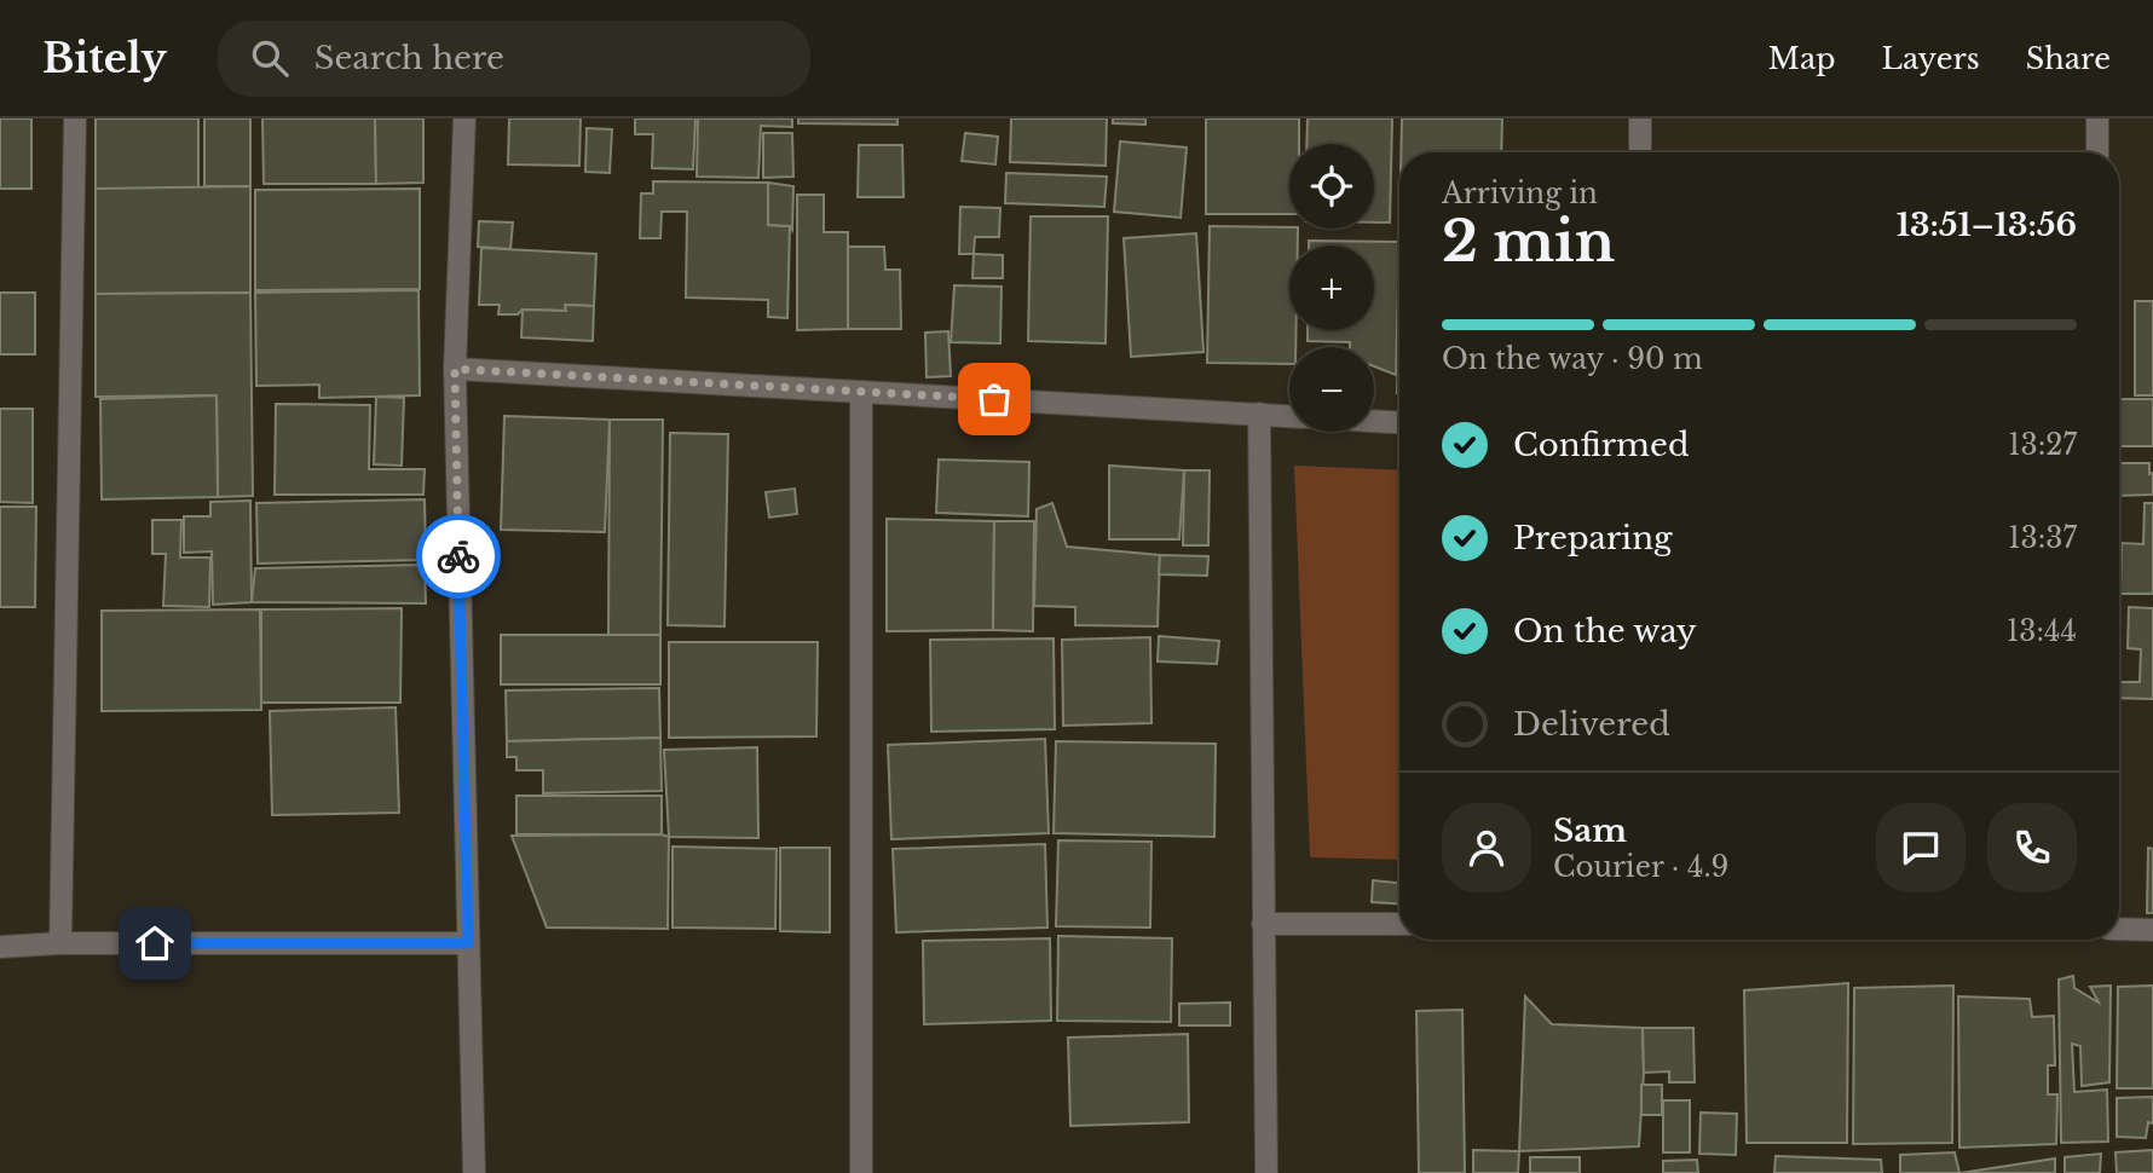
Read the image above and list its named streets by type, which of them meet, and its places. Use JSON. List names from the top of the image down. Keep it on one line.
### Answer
{"page":{"header":"Bitely","search":"Search here","nav":["Map","Layers","Share"],"map_buttons":["+","−"],"heading":["2 min","Arriving in","13:51–13:56"],"panel":["Sam","Courier · 4.9"],"bar":"On the way · 90 m","list":[["Confirmed","13:27"],["Preparing","13:37"],["On the way","13:44"],"Delivered"]}}
